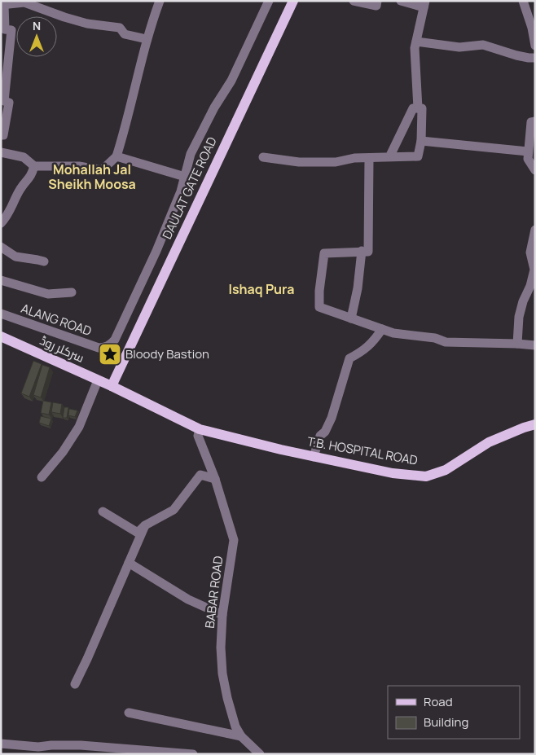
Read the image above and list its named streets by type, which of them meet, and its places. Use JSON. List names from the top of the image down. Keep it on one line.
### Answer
{"streets":{"main road":["DAULAT GATE ROAD","سرکلر روڈ","T.B. HOSPITAL ROAD"],"street":["ALANG ROAD","BABAR ROAD"]},"crossings":[["DAULAT GATE ROAD","سرکلر روڈ"],["DAULAT GATE ROAD","T.B. HOSPITAL ROAD"],["سرکلر روڈ","T.B. HOSPITAL ROAD"],["T.B. HOSPITAL ROAD","BABAR ROAD"]],"districts":["Mohallah Jal Sheikh Moosa","Ishaq Pura"],"places":{"place":["Bloody Bastion"]},"legend":["Road","Building"],"north":"top"}
